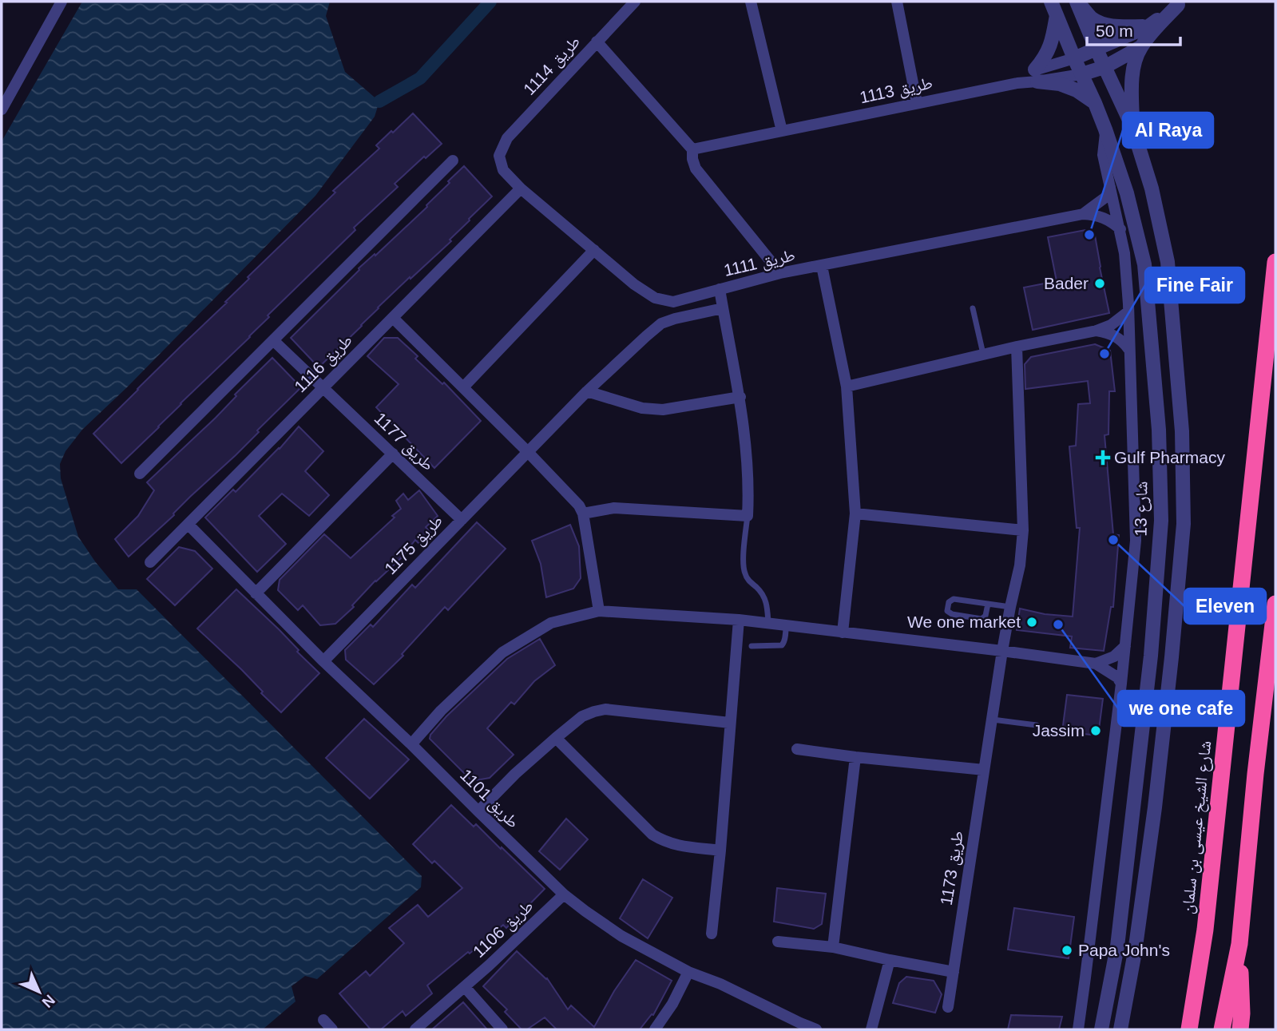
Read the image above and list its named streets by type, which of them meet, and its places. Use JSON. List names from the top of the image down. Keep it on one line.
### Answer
{"streets":{"highway":["شارع الشيخ عيسى بن سلمان"],"street":["طريق 1114","طريق 1113","طريق 1111","طريق 1116","طريق 1177","شارع 13","طريق 1175","طريق 1101","طريق 1173","طريق 1106"]},"crossings":[["طريق 1114","طريق 1111"],["طريق 1113","شارع 13"],["طريق 1111","طريق 1116"],["طريق 1116","طريق 1177"],["طريق 1116","طريق 1101"],["طريق 1177","طريق 1175"],["طريق 1175","طريق 1101"],["طريق 1101","طريق 1106"]],"places":{"other":["Al Raya","Bader","Fine Fair","Eleven","We one market","we one cafe","Jassim","Papa John's"],"health":["Gulf Pharmacy"]},"scale_bar":"50 m","north":"bottom right"}
